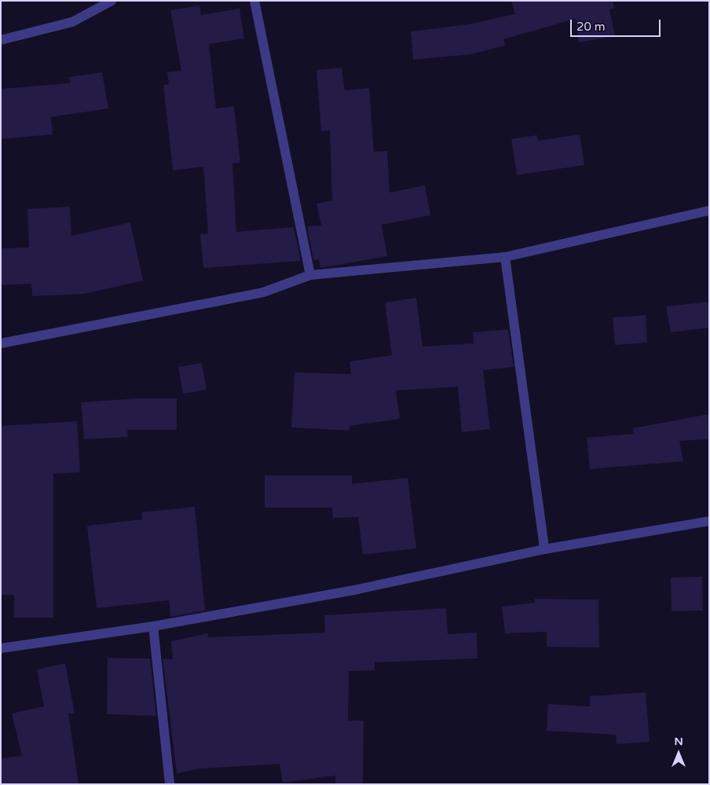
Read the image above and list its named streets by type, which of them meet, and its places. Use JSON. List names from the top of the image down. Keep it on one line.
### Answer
{"scale_bar":"20 m","north":"top"}
